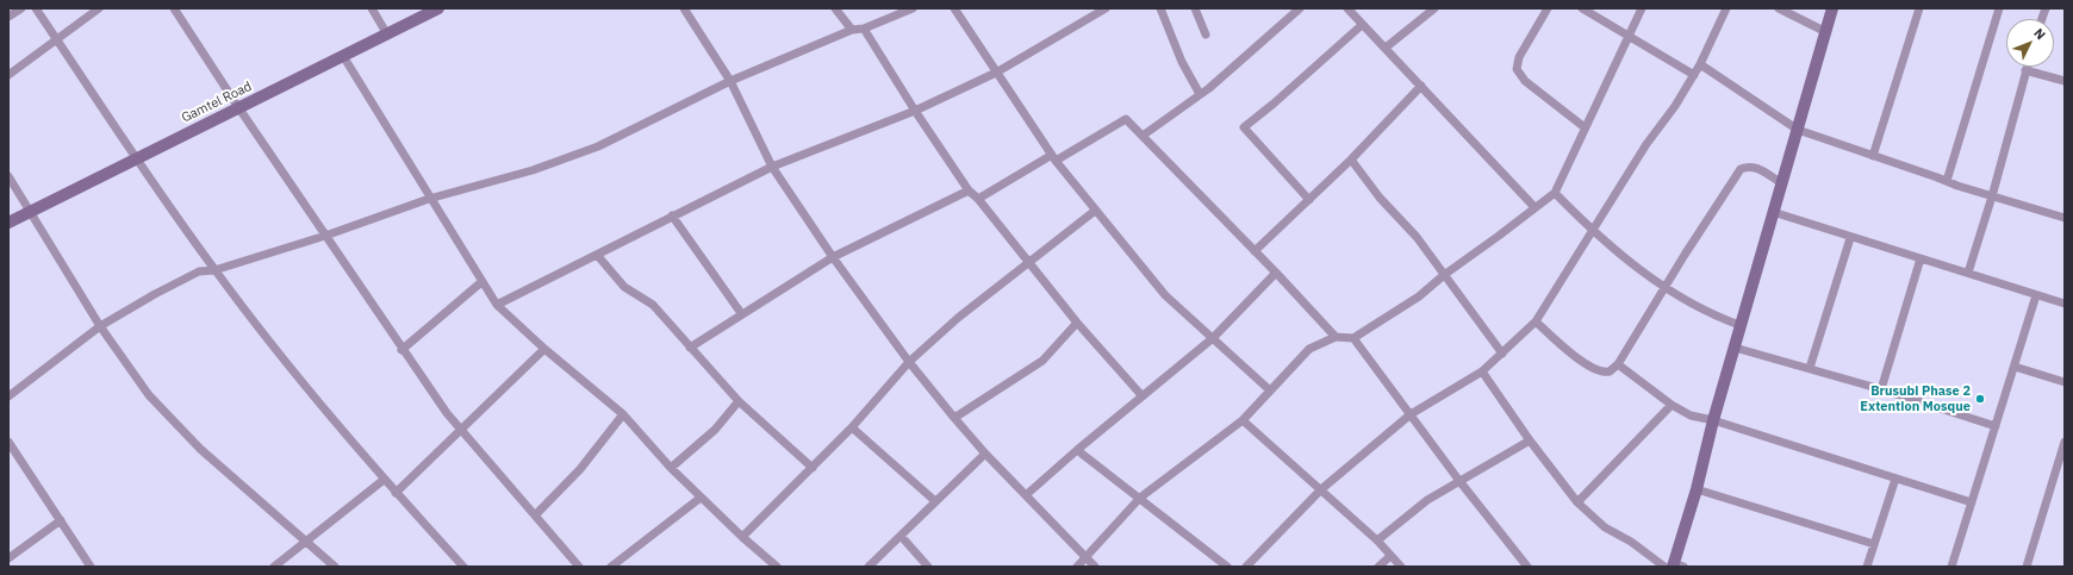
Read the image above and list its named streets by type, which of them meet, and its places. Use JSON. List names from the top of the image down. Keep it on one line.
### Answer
{"streets":{"street":["Gamtel Road"]},"places":["Brusubi Phase 2 Extention Mosque"],"north":"top right"}
